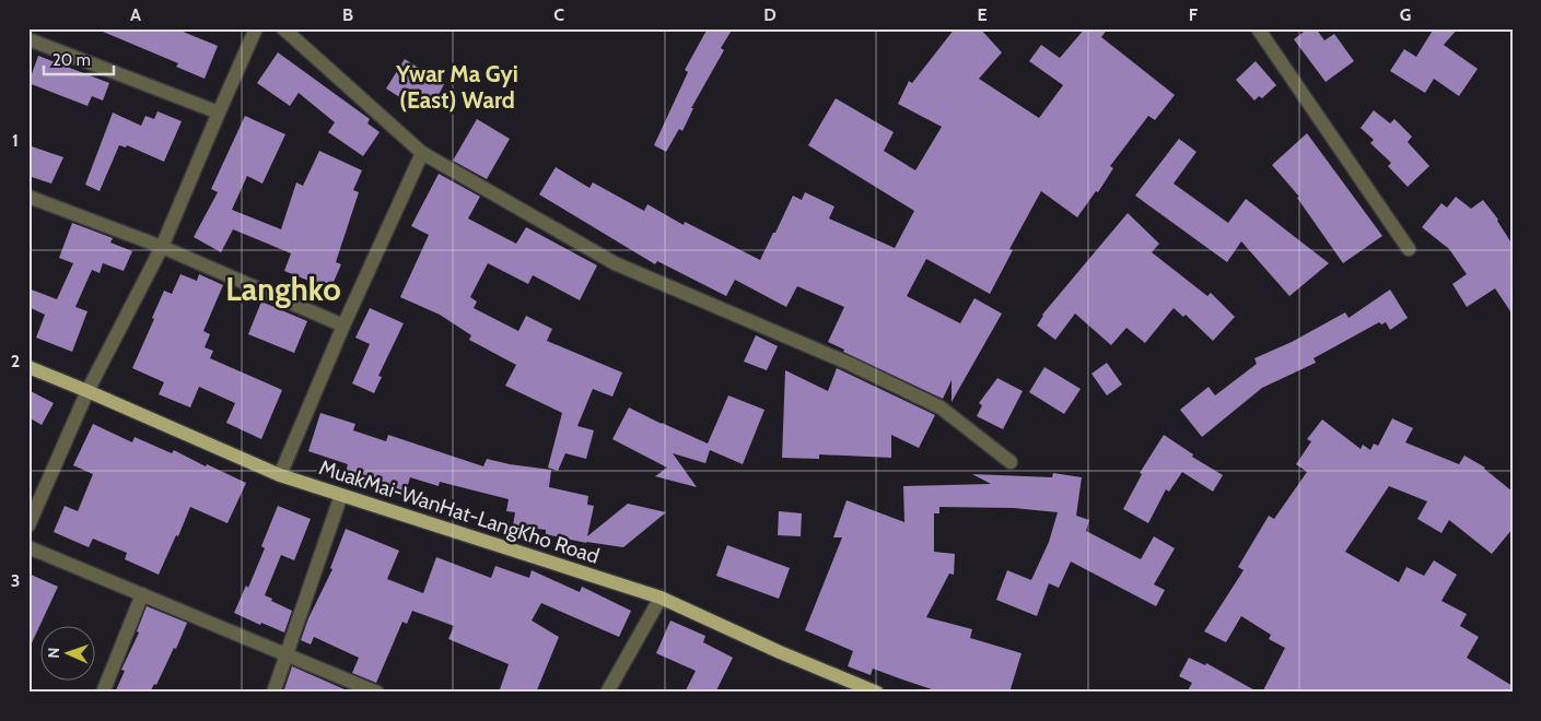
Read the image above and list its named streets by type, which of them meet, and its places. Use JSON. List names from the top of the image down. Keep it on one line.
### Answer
{"streets":{"main road":["MuakMai-WanHat-LangKho Road"]},"districts":["Ywar Ma Gyi (East) Ward","Langhko"],"scale_bar":"20 m","north":"left","grid":{"columns":["A","B","C","D","E","F","G"],"rows":["1","2","3"]}}
